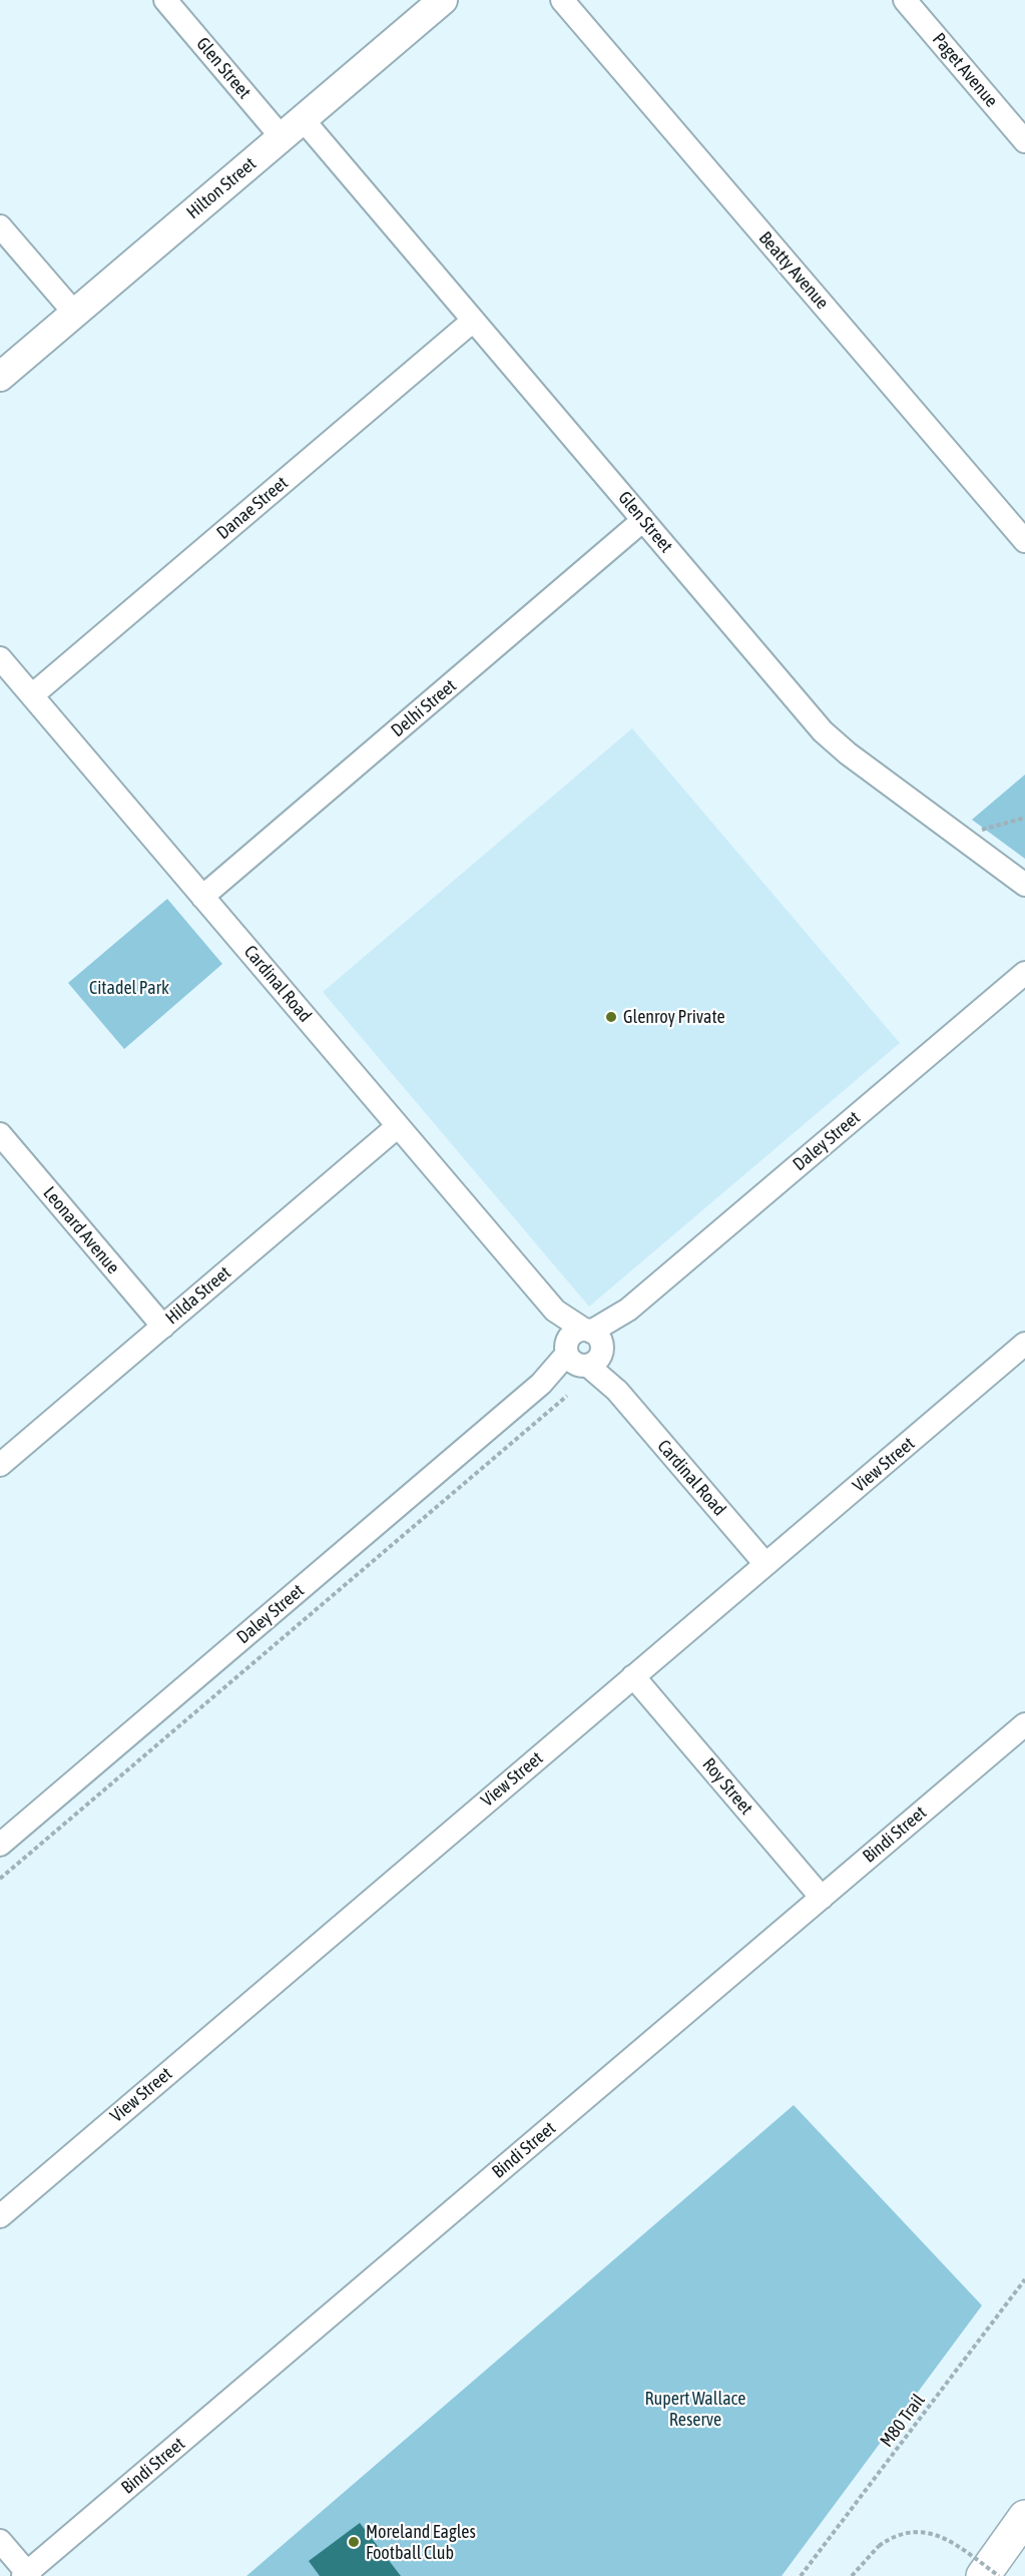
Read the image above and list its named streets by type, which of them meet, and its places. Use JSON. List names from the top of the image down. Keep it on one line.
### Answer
{"streets":{"street":["Glen Street","Paget Avenue","Hilton Street","Beatty Avenue","Danae Street","Delhi Street","Cardinal Road","Daley Street","Leonard Avenue","Hilda Street","View Street","Roy Street","Bindi Street"],"path":["M80 Trail"]},"crossings":[["Glen Street","Hilton Street"],["Glen Street","Danae Street"],["Glen Street","Delhi Street"],["Danae Street","Cardinal Road"],["Delhi Street","Cardinal Road"],["Cardinal Road","Daley Street"],["Cardinal Road","Hilda Street"],["Cardinal Road","View Street"],["Leonard Avenue","Hilda Street"],["View Street","Roy Street"],["Roy Street","Bindi Street"]],"parks":["Citadel Park","Rupert Wallace Reserve"],"places":["Glenroy Private","Moreland Eagles Football Club"]}
